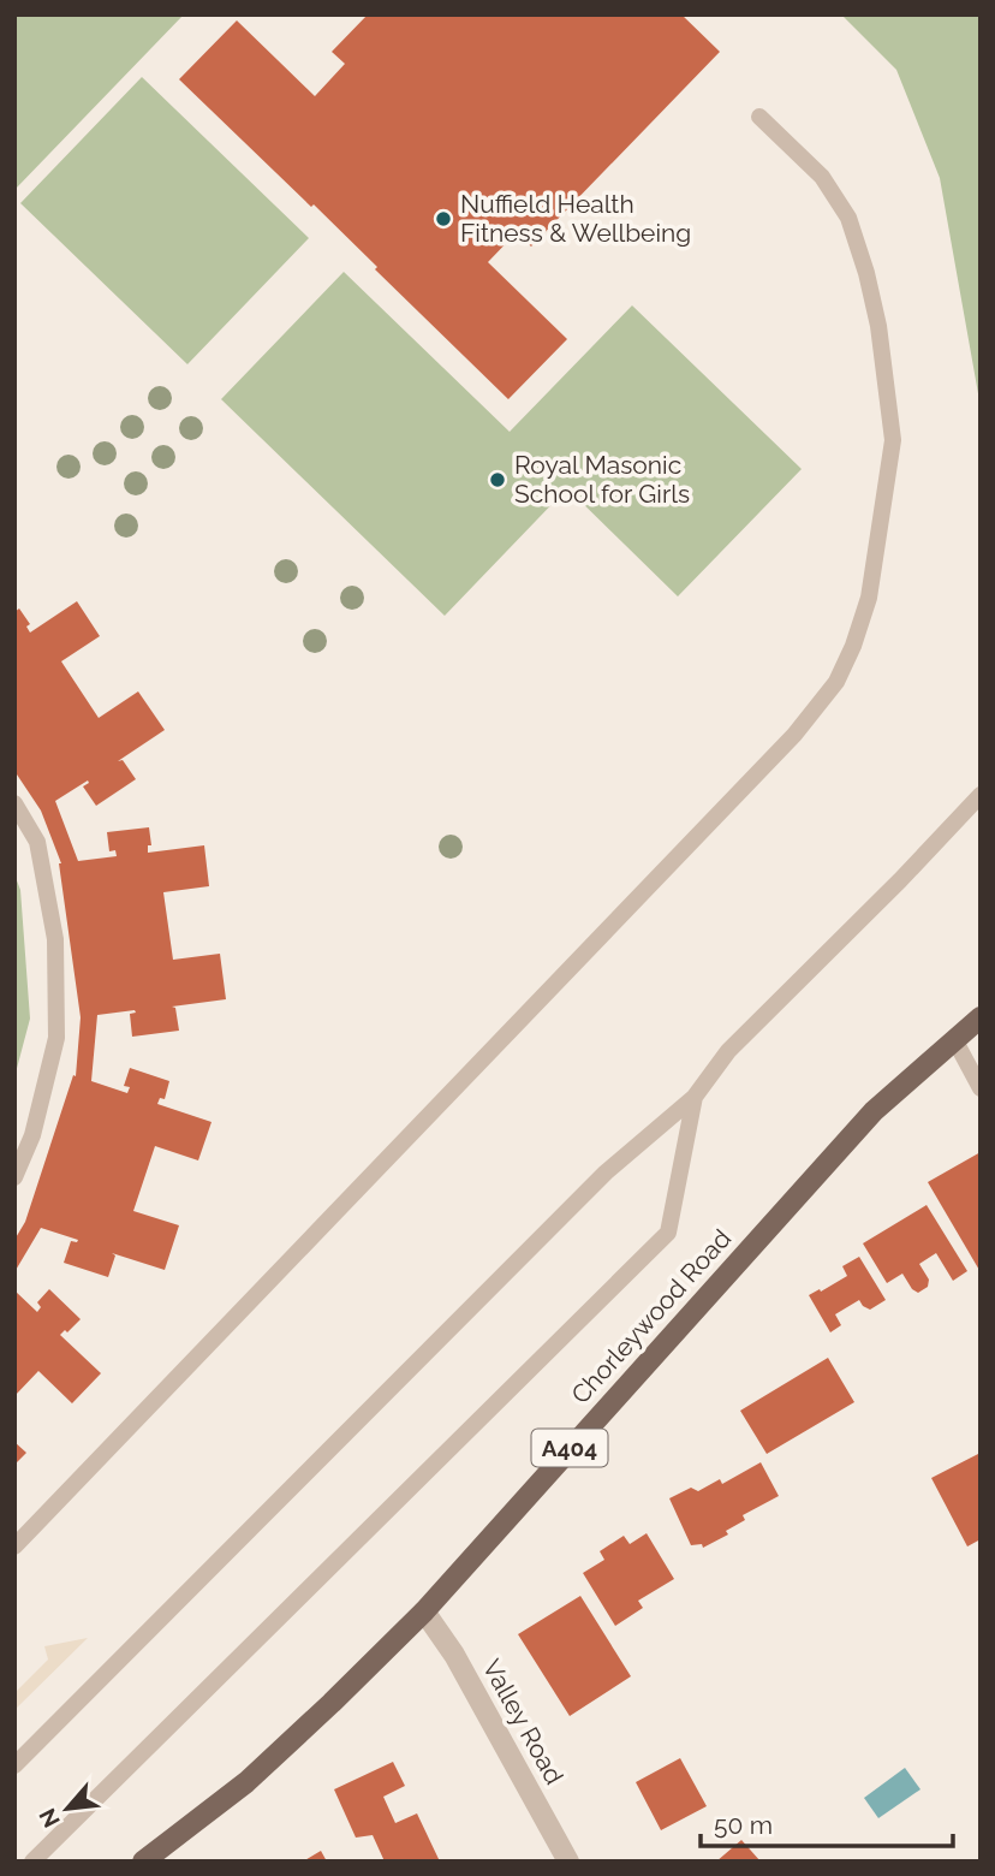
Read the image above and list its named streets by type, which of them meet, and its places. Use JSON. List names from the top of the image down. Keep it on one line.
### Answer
{"streets":{"main road":["Chorleywood Road","A404"],"street":["Valley Road"]},"crossings":[["Chorleywood Road","Valley Road"]],"places":["Nuffield Health Fitness & Wellbeing","Royal Masonic School for Girls"],"scale_bar":"50 m","north":"bottom left"}
